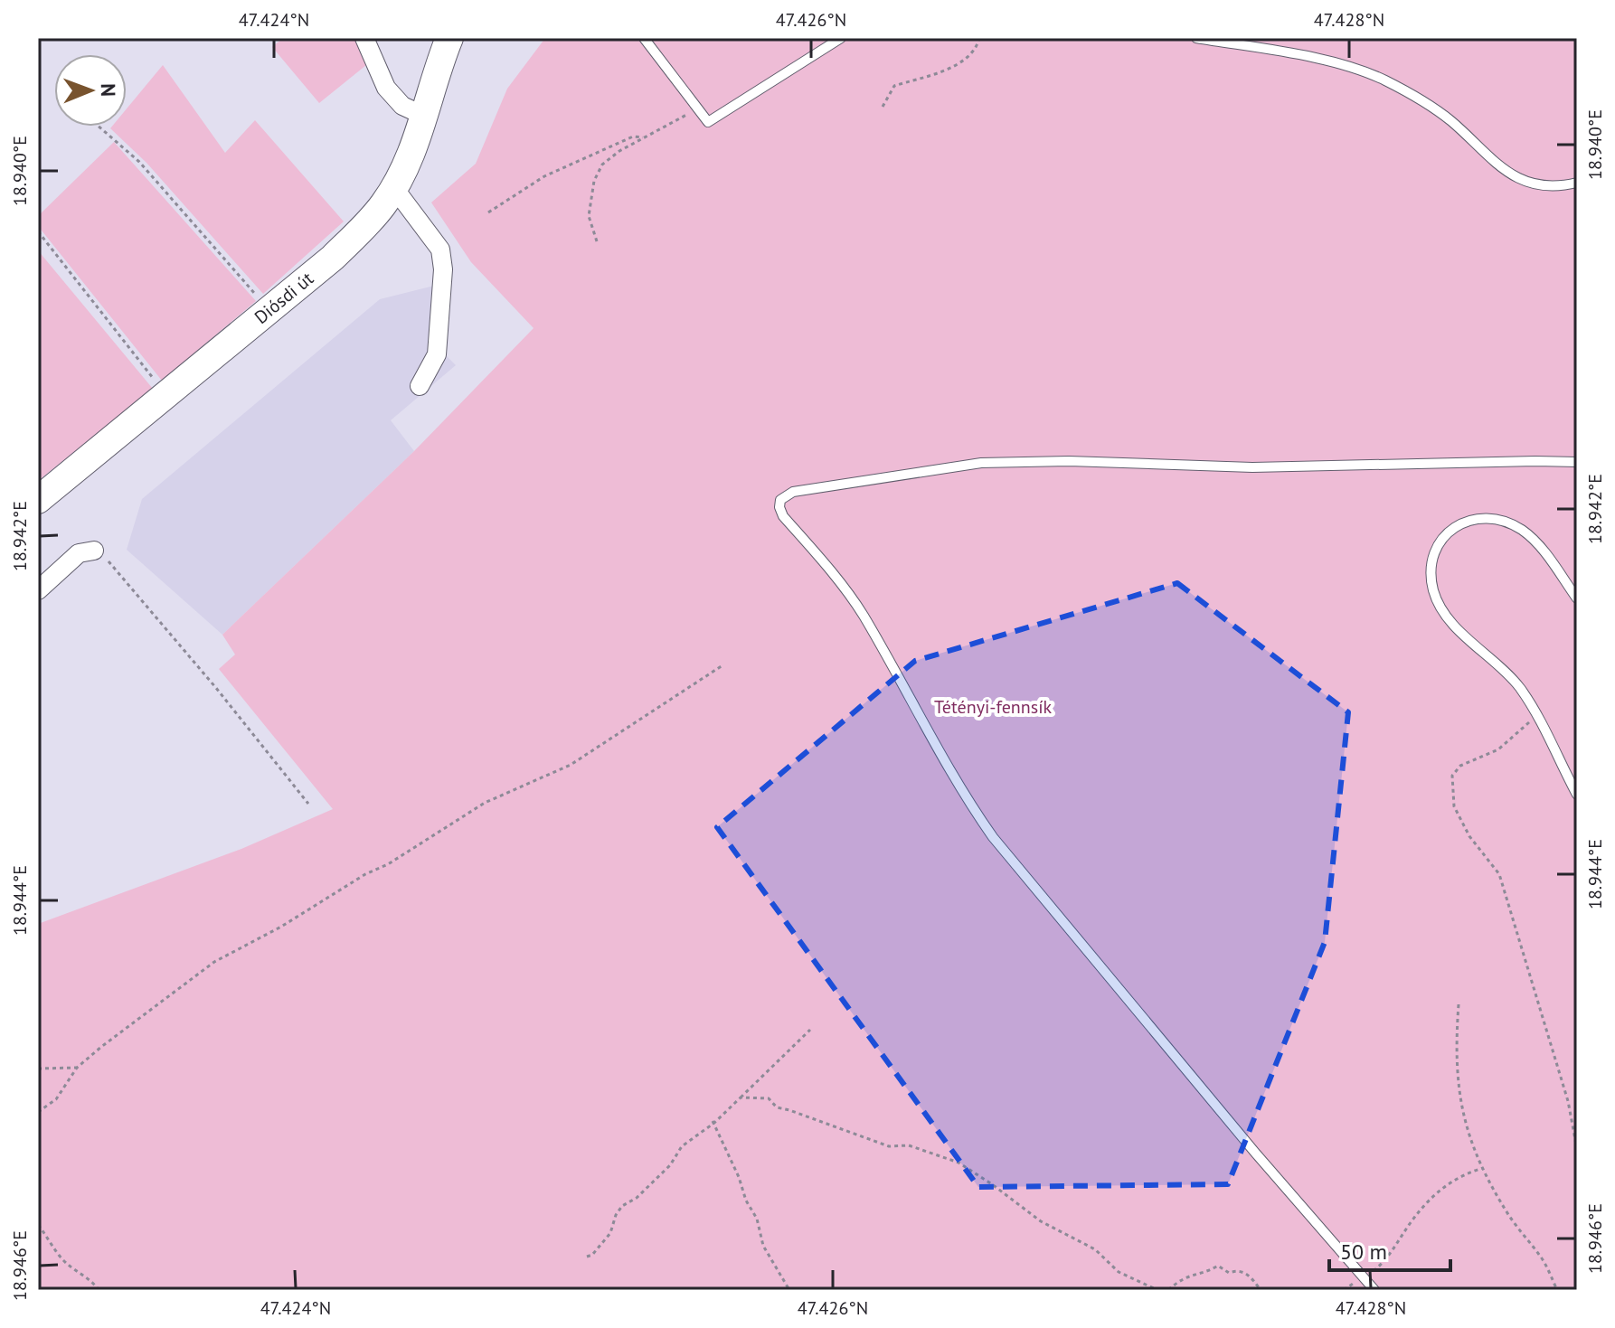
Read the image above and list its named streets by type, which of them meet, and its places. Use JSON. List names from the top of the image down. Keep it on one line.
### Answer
{"streets":{"main road":["Diósdi út"]},"parks":["Tétényi-fennsík"],"scale_bar":"50 m","north":"right","coordinates":["47.424°N","47.426°N","47.428°N","18.940°E","18.942°E","18.944°E","18.946°E"]}
